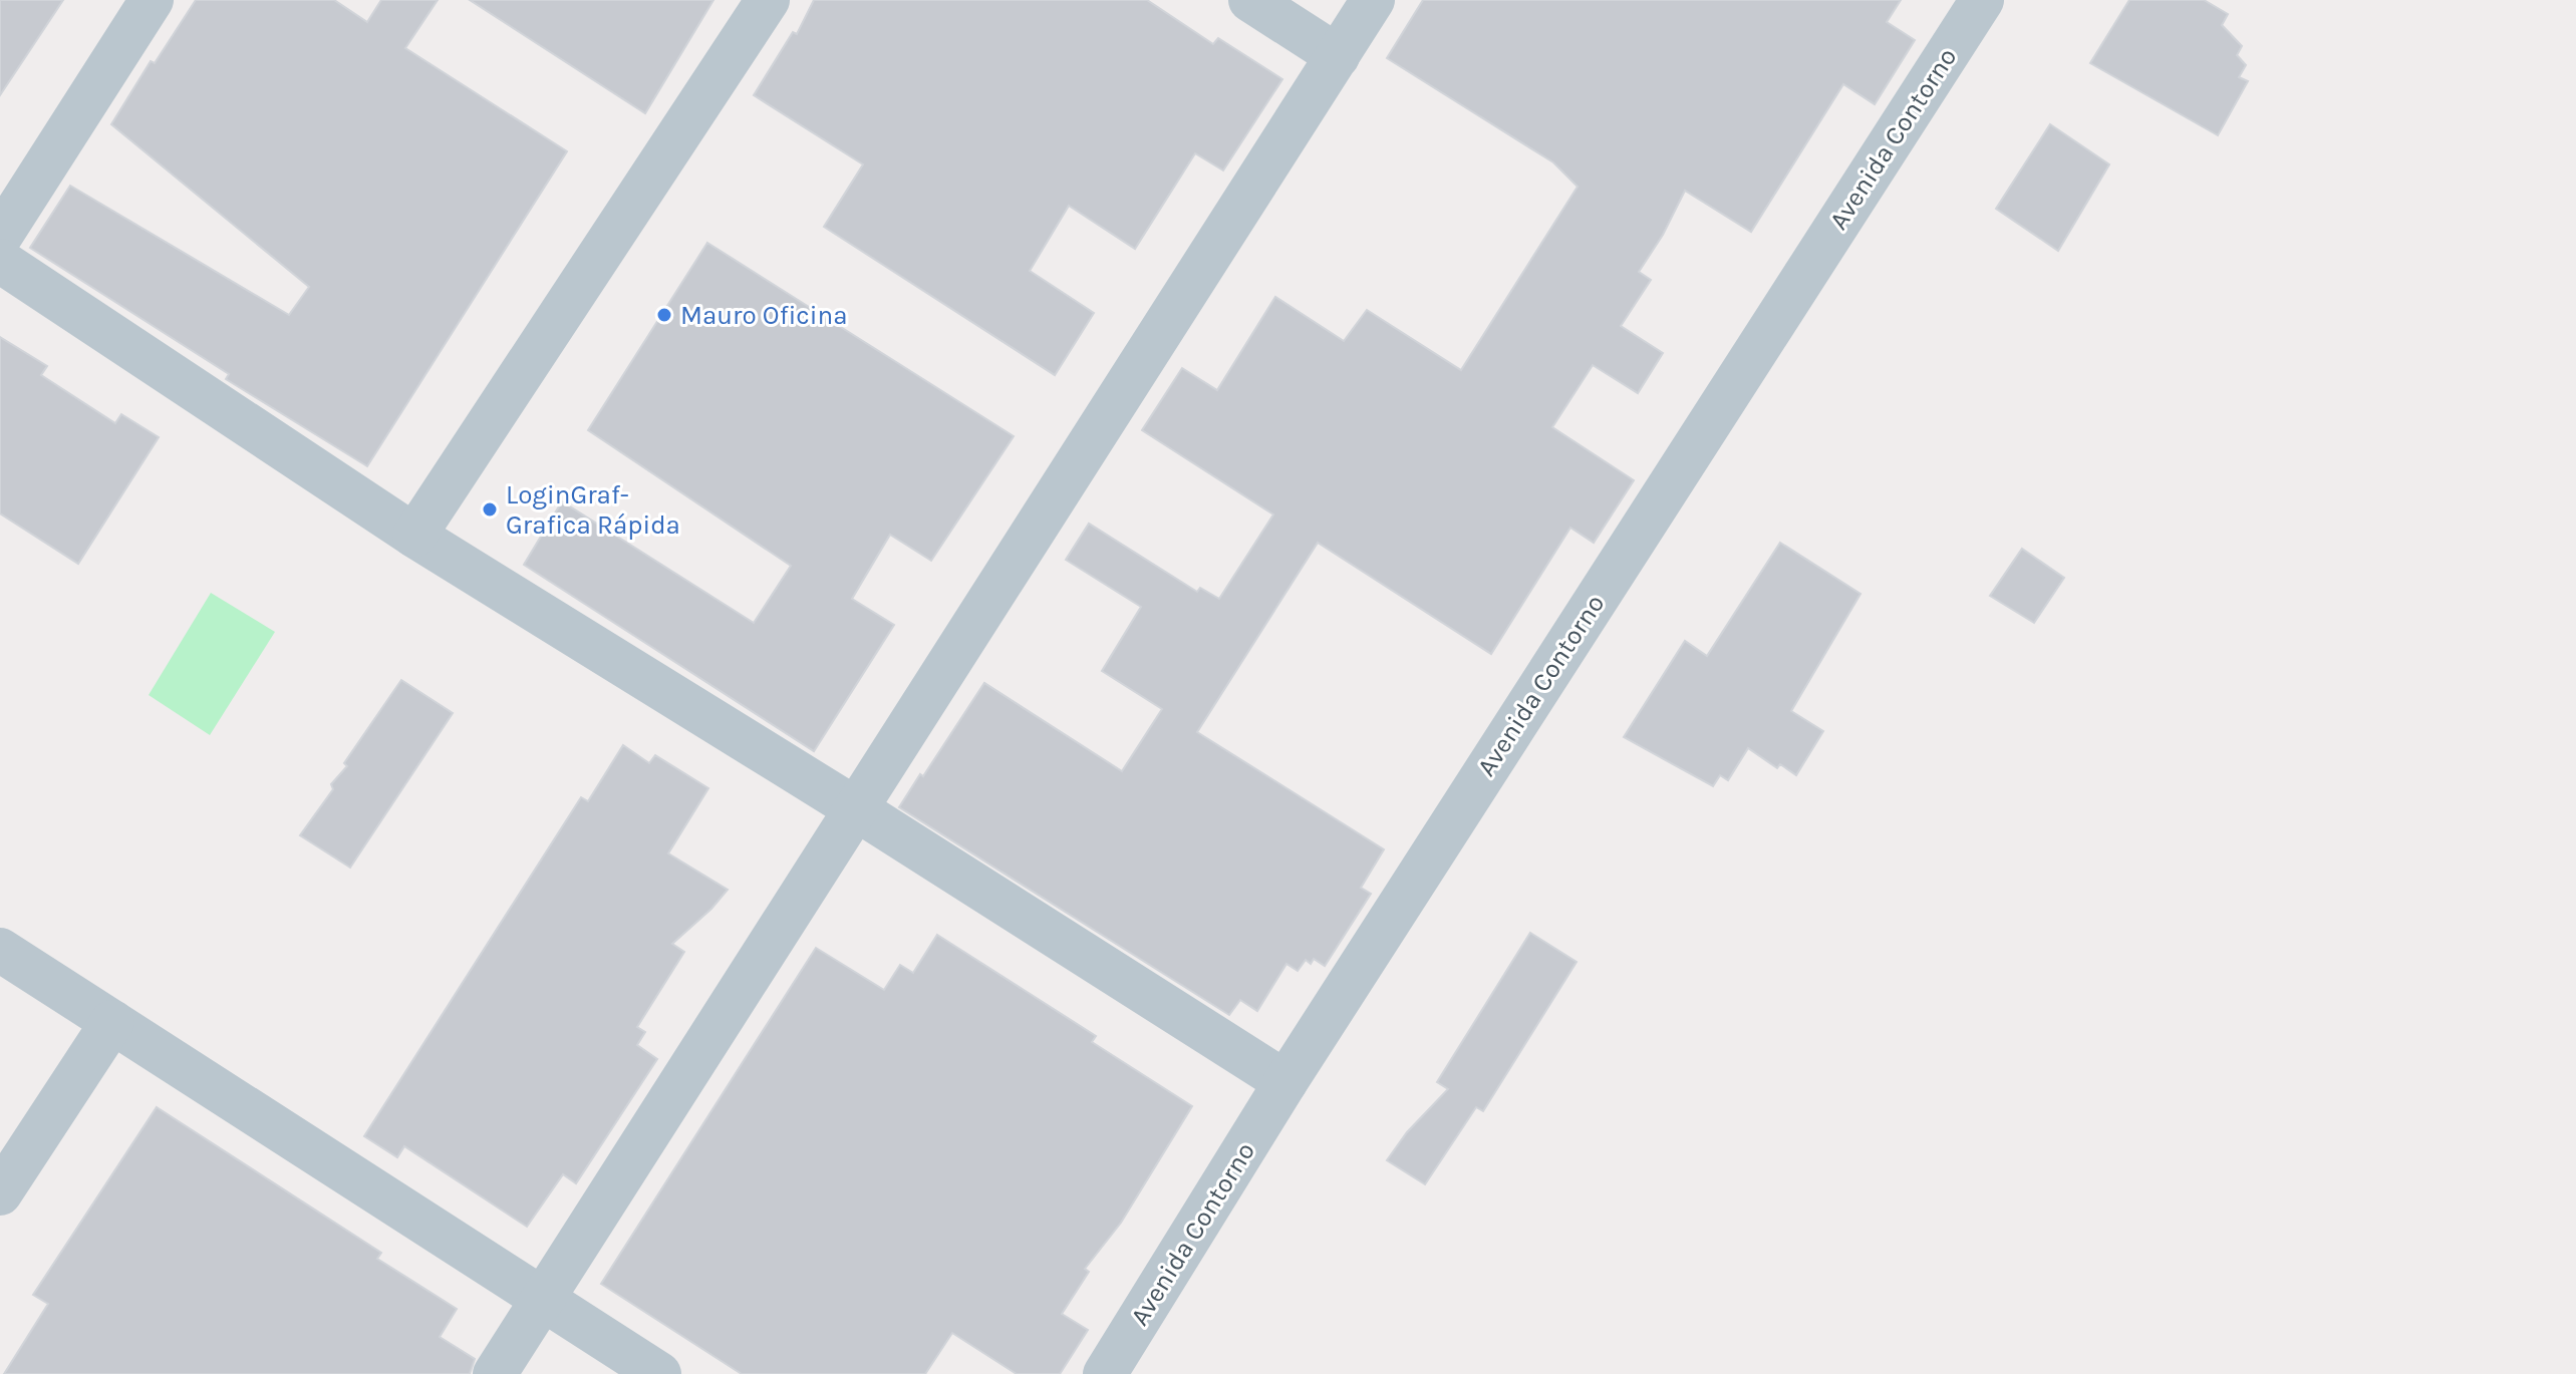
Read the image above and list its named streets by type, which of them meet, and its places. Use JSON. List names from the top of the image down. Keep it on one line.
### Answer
{"streets":{"street":["Avenida Contorno"]},"places":["Mauro Oficina","LoginGraf- Grafica Rápida"]}
